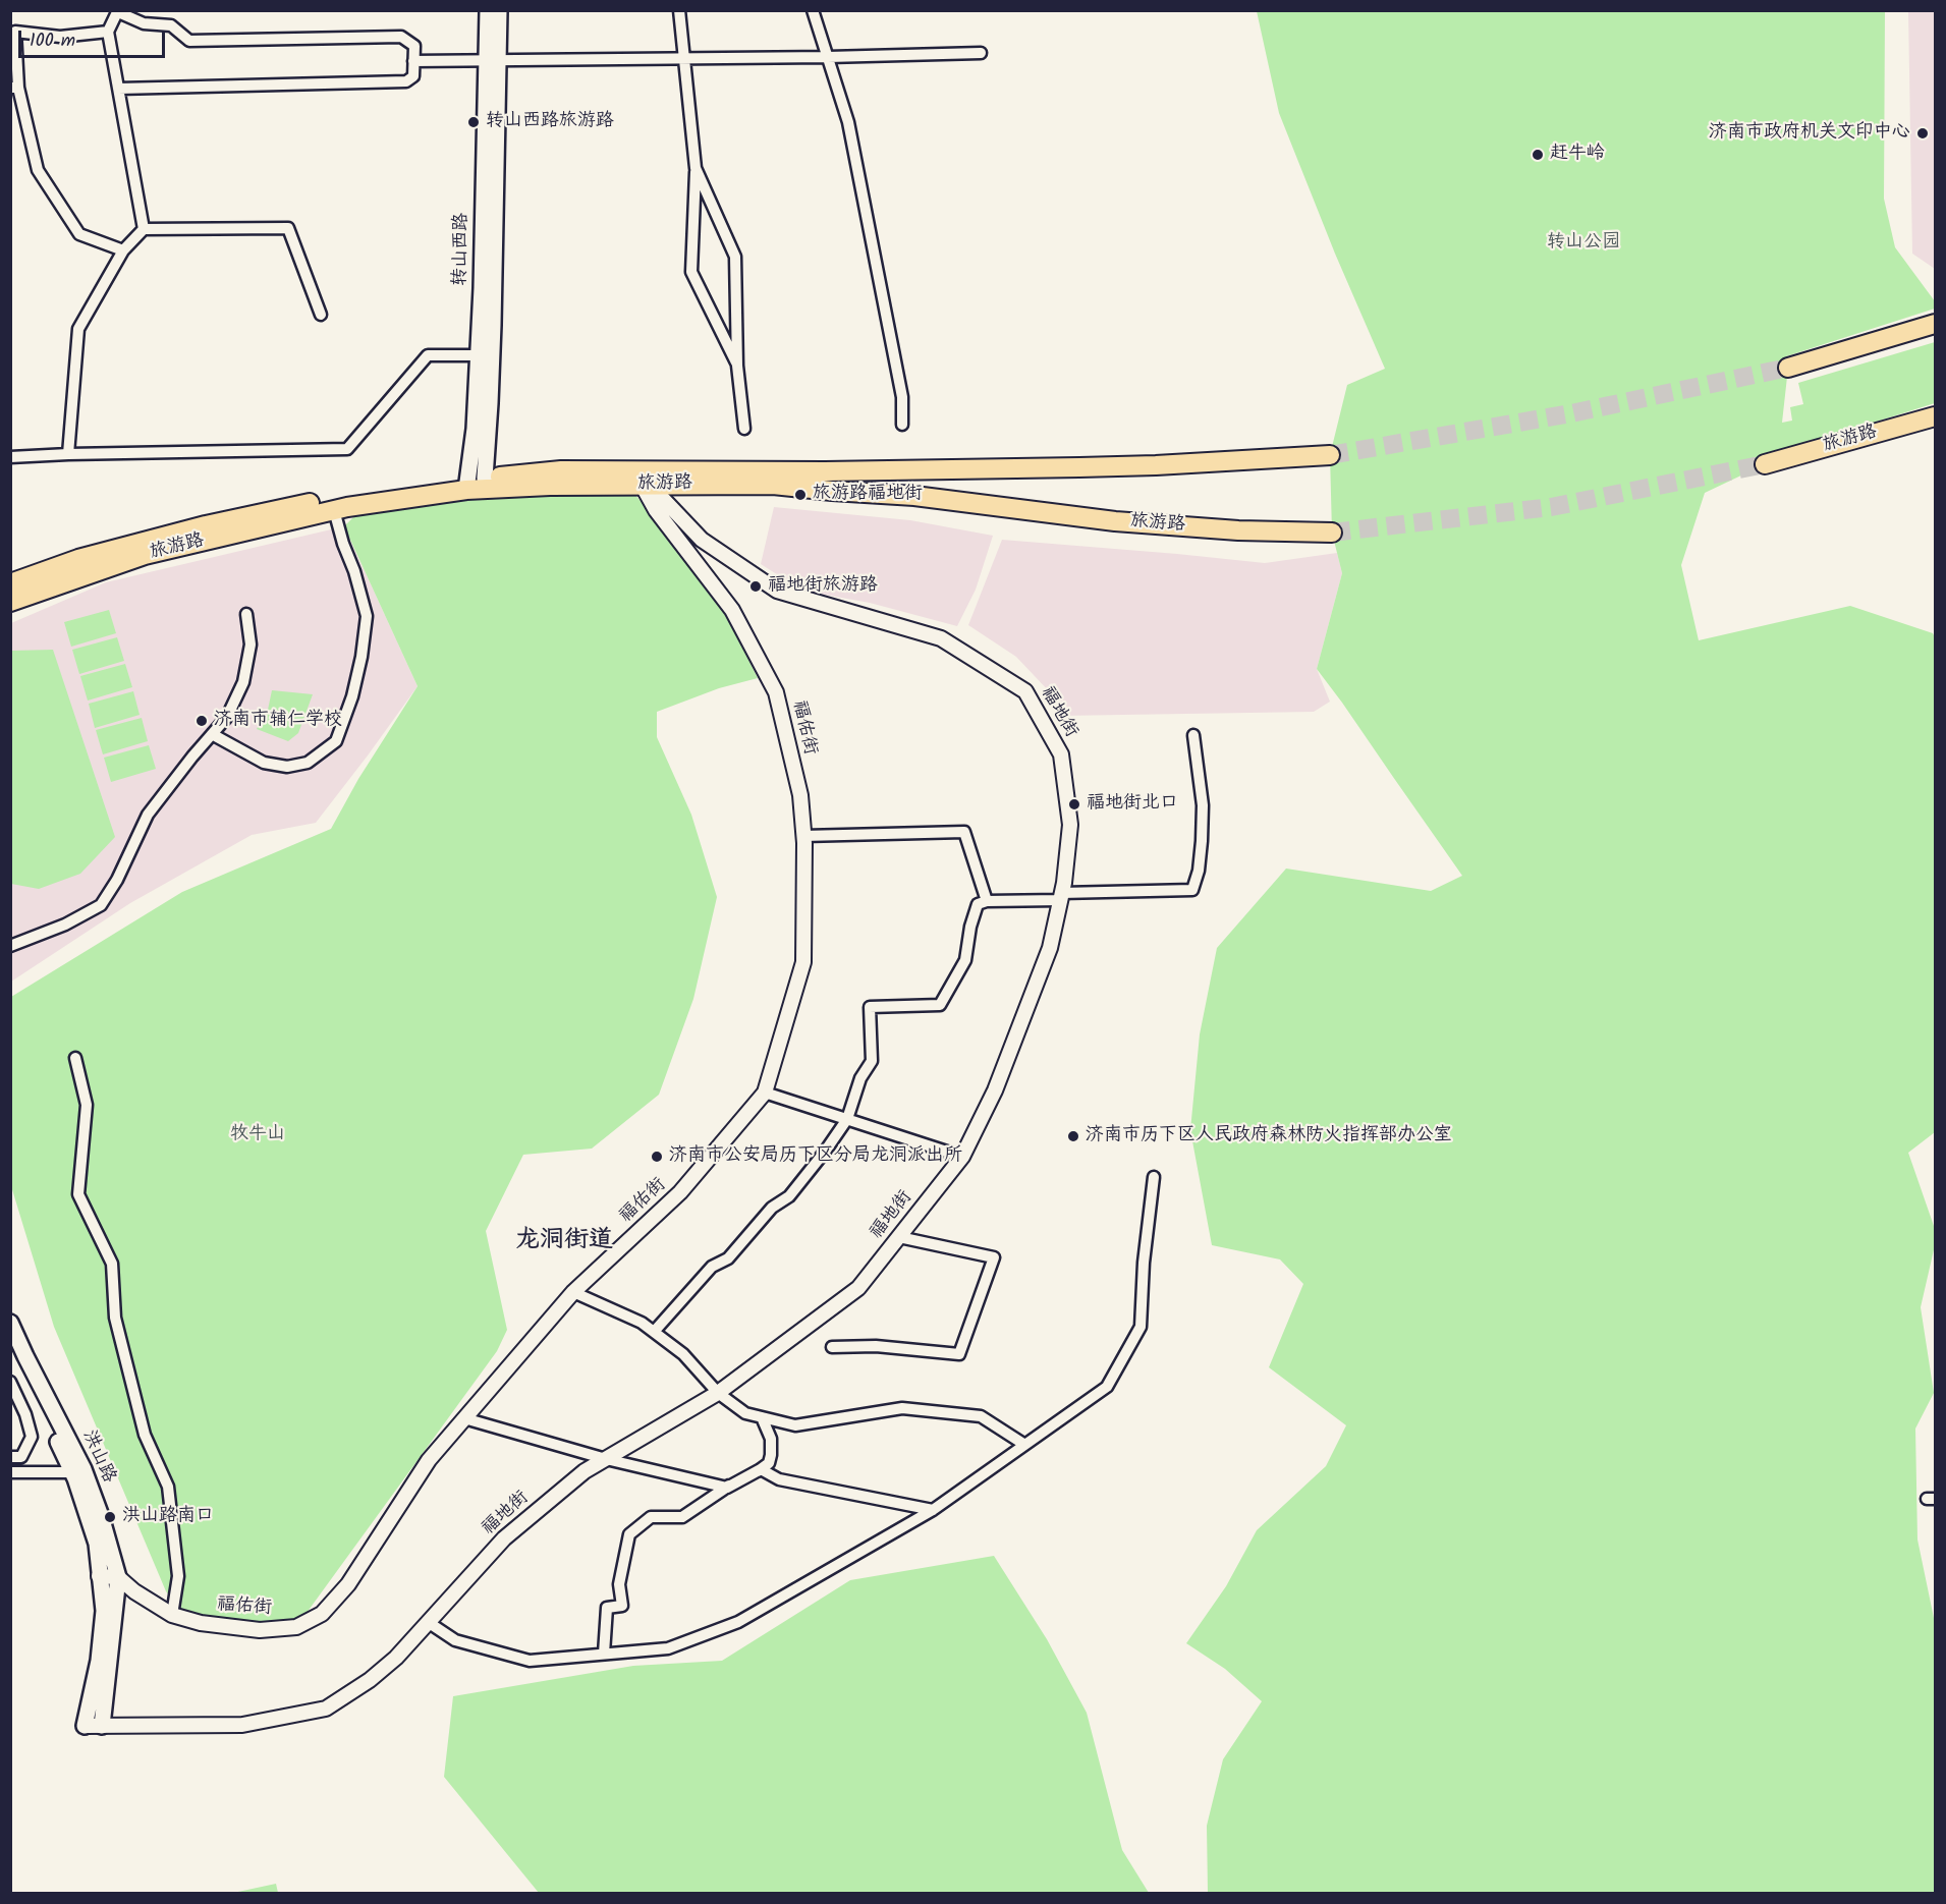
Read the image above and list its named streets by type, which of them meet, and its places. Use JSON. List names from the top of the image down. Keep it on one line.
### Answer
{"streets":{"main road":["转山西路","旅游路","洪山路"],"street":["福地街","福佑街"]},"crossings":[["转山西路","旅游路"],["旅游路","福地街"],["旅游路","福佑街"],["福地街","福佑街"],["福地街","洪山路"],["福佑街","洪山路"]],"districts":["龙洞街道"],"parks":["转山公园","牧牛山"],"places":["转山西路旅游路","济南市政府机关文印中心","赶牛岭","旅游路福地街","福地街旅游路","济南市辅仁学校","福地街北口","济南市历下区人民政府森林防火指挥部办公室","济南市公安局历下区分局龙洞派出所","洪山路南口"],"scale_bar":"100 m"}
